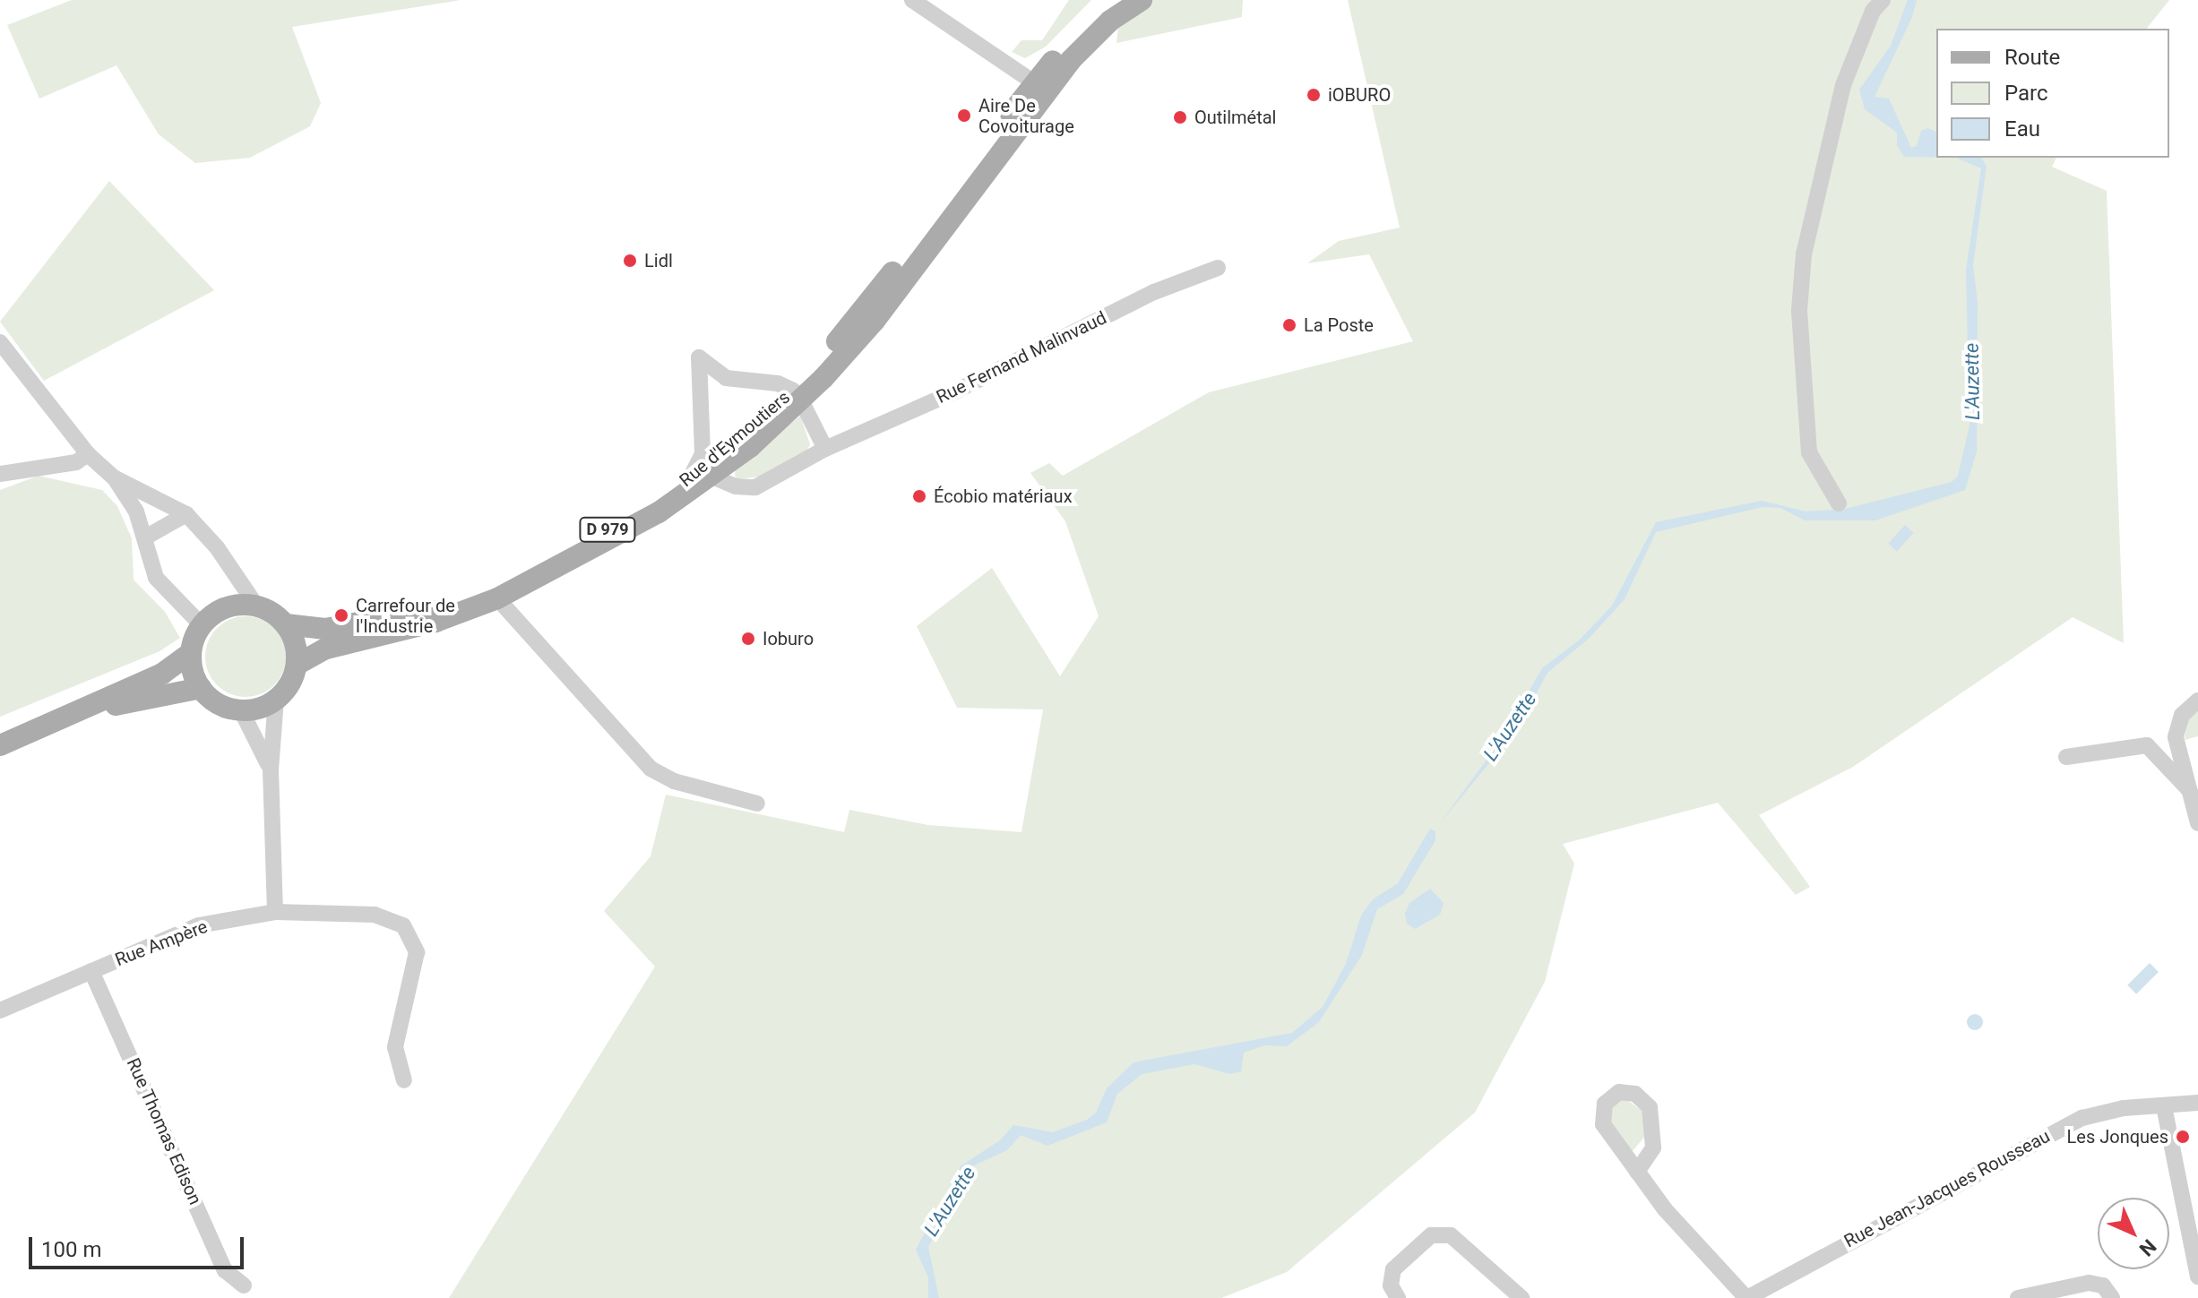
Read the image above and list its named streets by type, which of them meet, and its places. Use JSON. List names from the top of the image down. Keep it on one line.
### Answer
{"streets":{"main road":["Rue d'Eymoutiers","D 979"],"street":["Rue Fernand Malinvaud","Rue Ampère","Rue Thomas Edison","Rue Jean-Jacques Rousseau"]},"crossings":[["Rue Fernand Malinvaud","Rue d'Eymoutiers"],["Rue Fernand Malinvaud","D 979"],["Rue d'Eymoutiers","D 979"],["Rue Ampère","Rue Thomas Edison"]],"water":["L'Auzette"],"places":["iOBURO","Aire De Covoiturage","Outilmétal","Lidl","La Poste","Écobio matériaux","Carrefour de l'Industrie","Ioburo","Les Jonques"],"legend":["Route","Parc","Eau"],"scale_bar":"100 m","north":"bottom right"}
